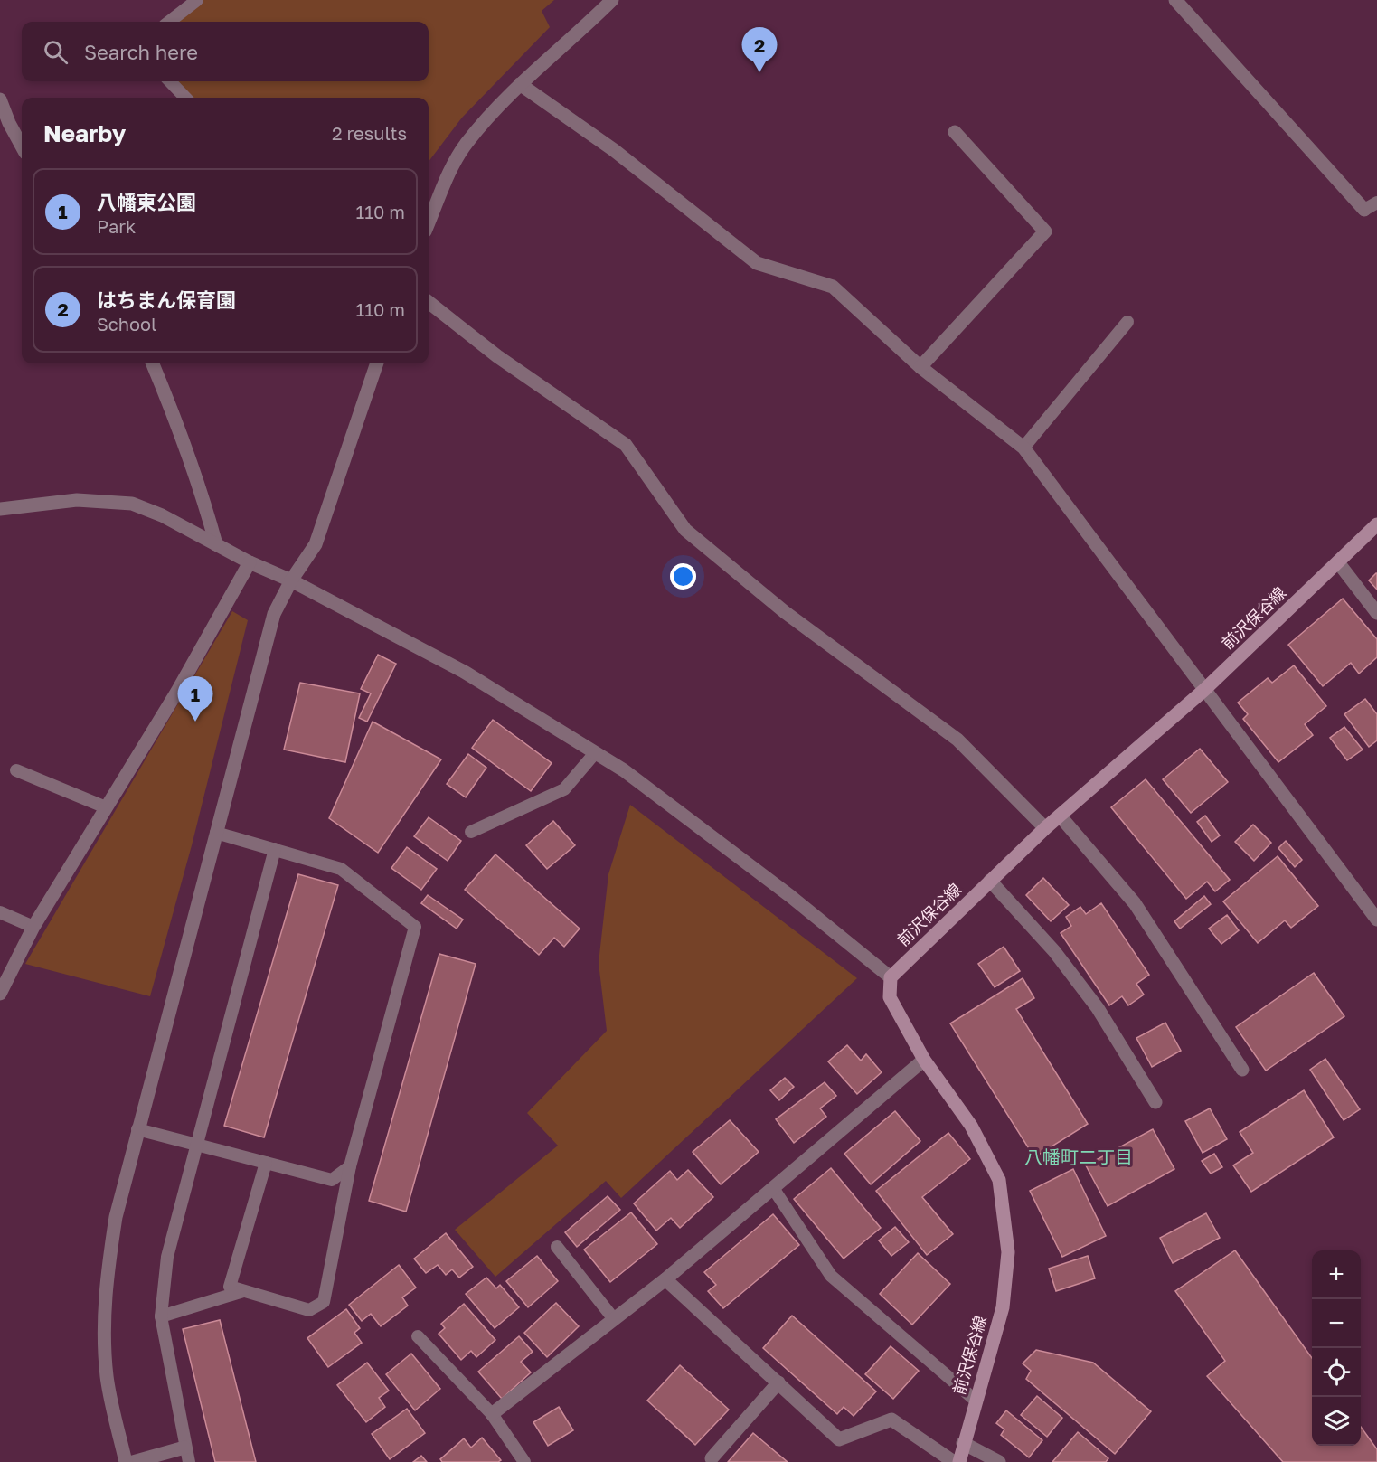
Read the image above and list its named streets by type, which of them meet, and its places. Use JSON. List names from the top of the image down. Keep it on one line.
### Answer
{"streets":{"main road":["前沢保谷線"]},"districts":["八幡町二丁目"],"page":{"search":"Search here","pins":["2","1"],"heading":["Nearby","2 results"],"list":[{"mark":"1","name":"八幡東公園","note":"Park","value":"110 m"},{"mark":"2","name":"はちまん保育園","note":"School","value":"110 m"}],"map_buttons":["+","−"]}}
